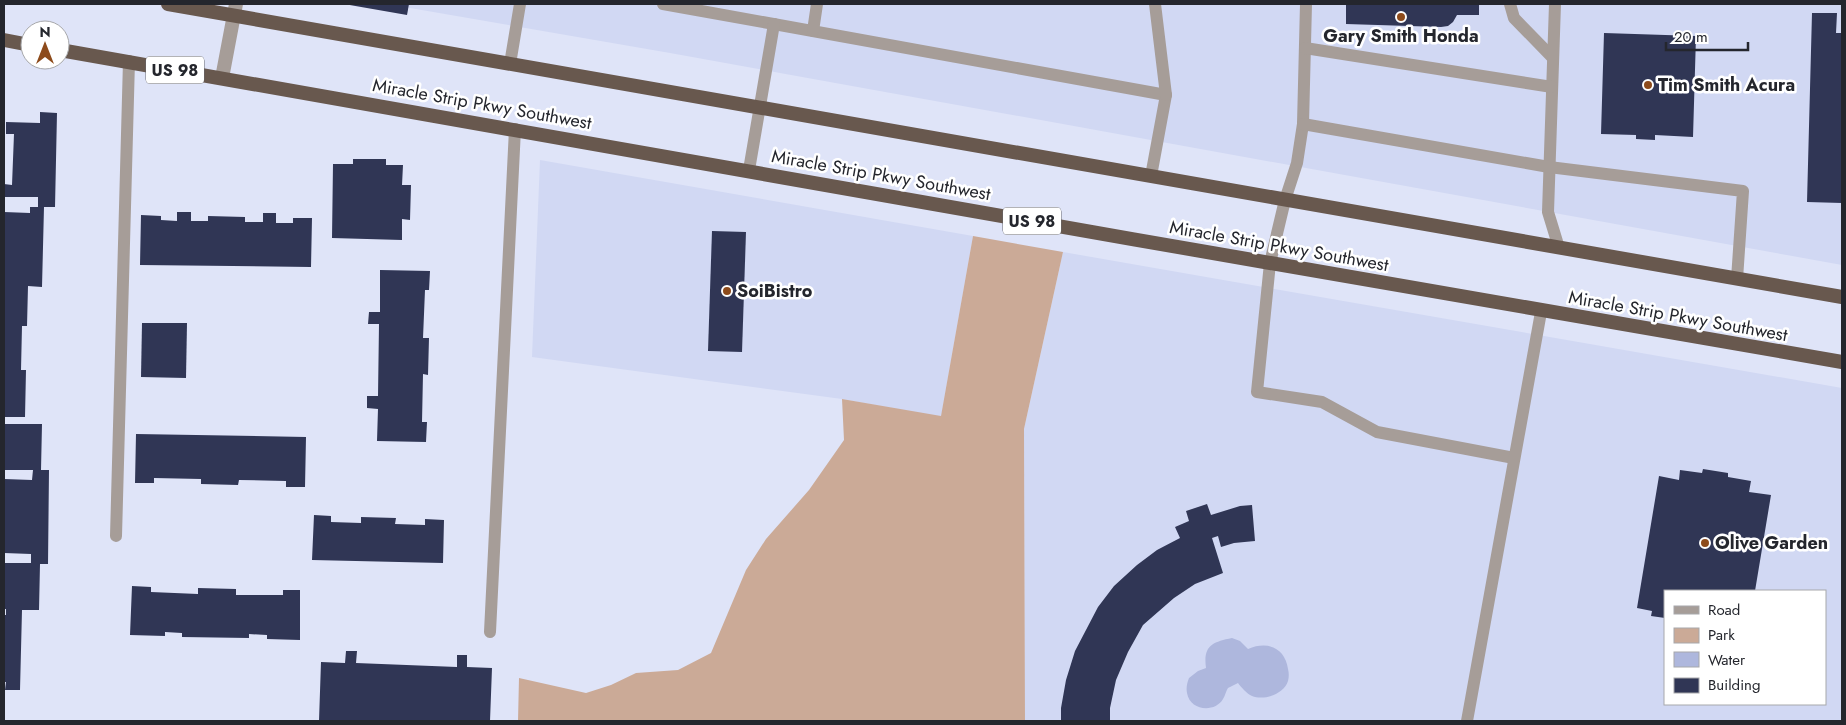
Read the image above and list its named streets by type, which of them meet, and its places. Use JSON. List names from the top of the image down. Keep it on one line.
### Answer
{"streets":{"highway":["US 98","Miracle Strip Pkwy Southwest"]},"places":["Gary Smith Honda","Tim Smith Acura","SoiBistro","Olive Garden"],"legend":["Road","Park","Water","Building"],"scale_bar":"20 m","north":"top"}
